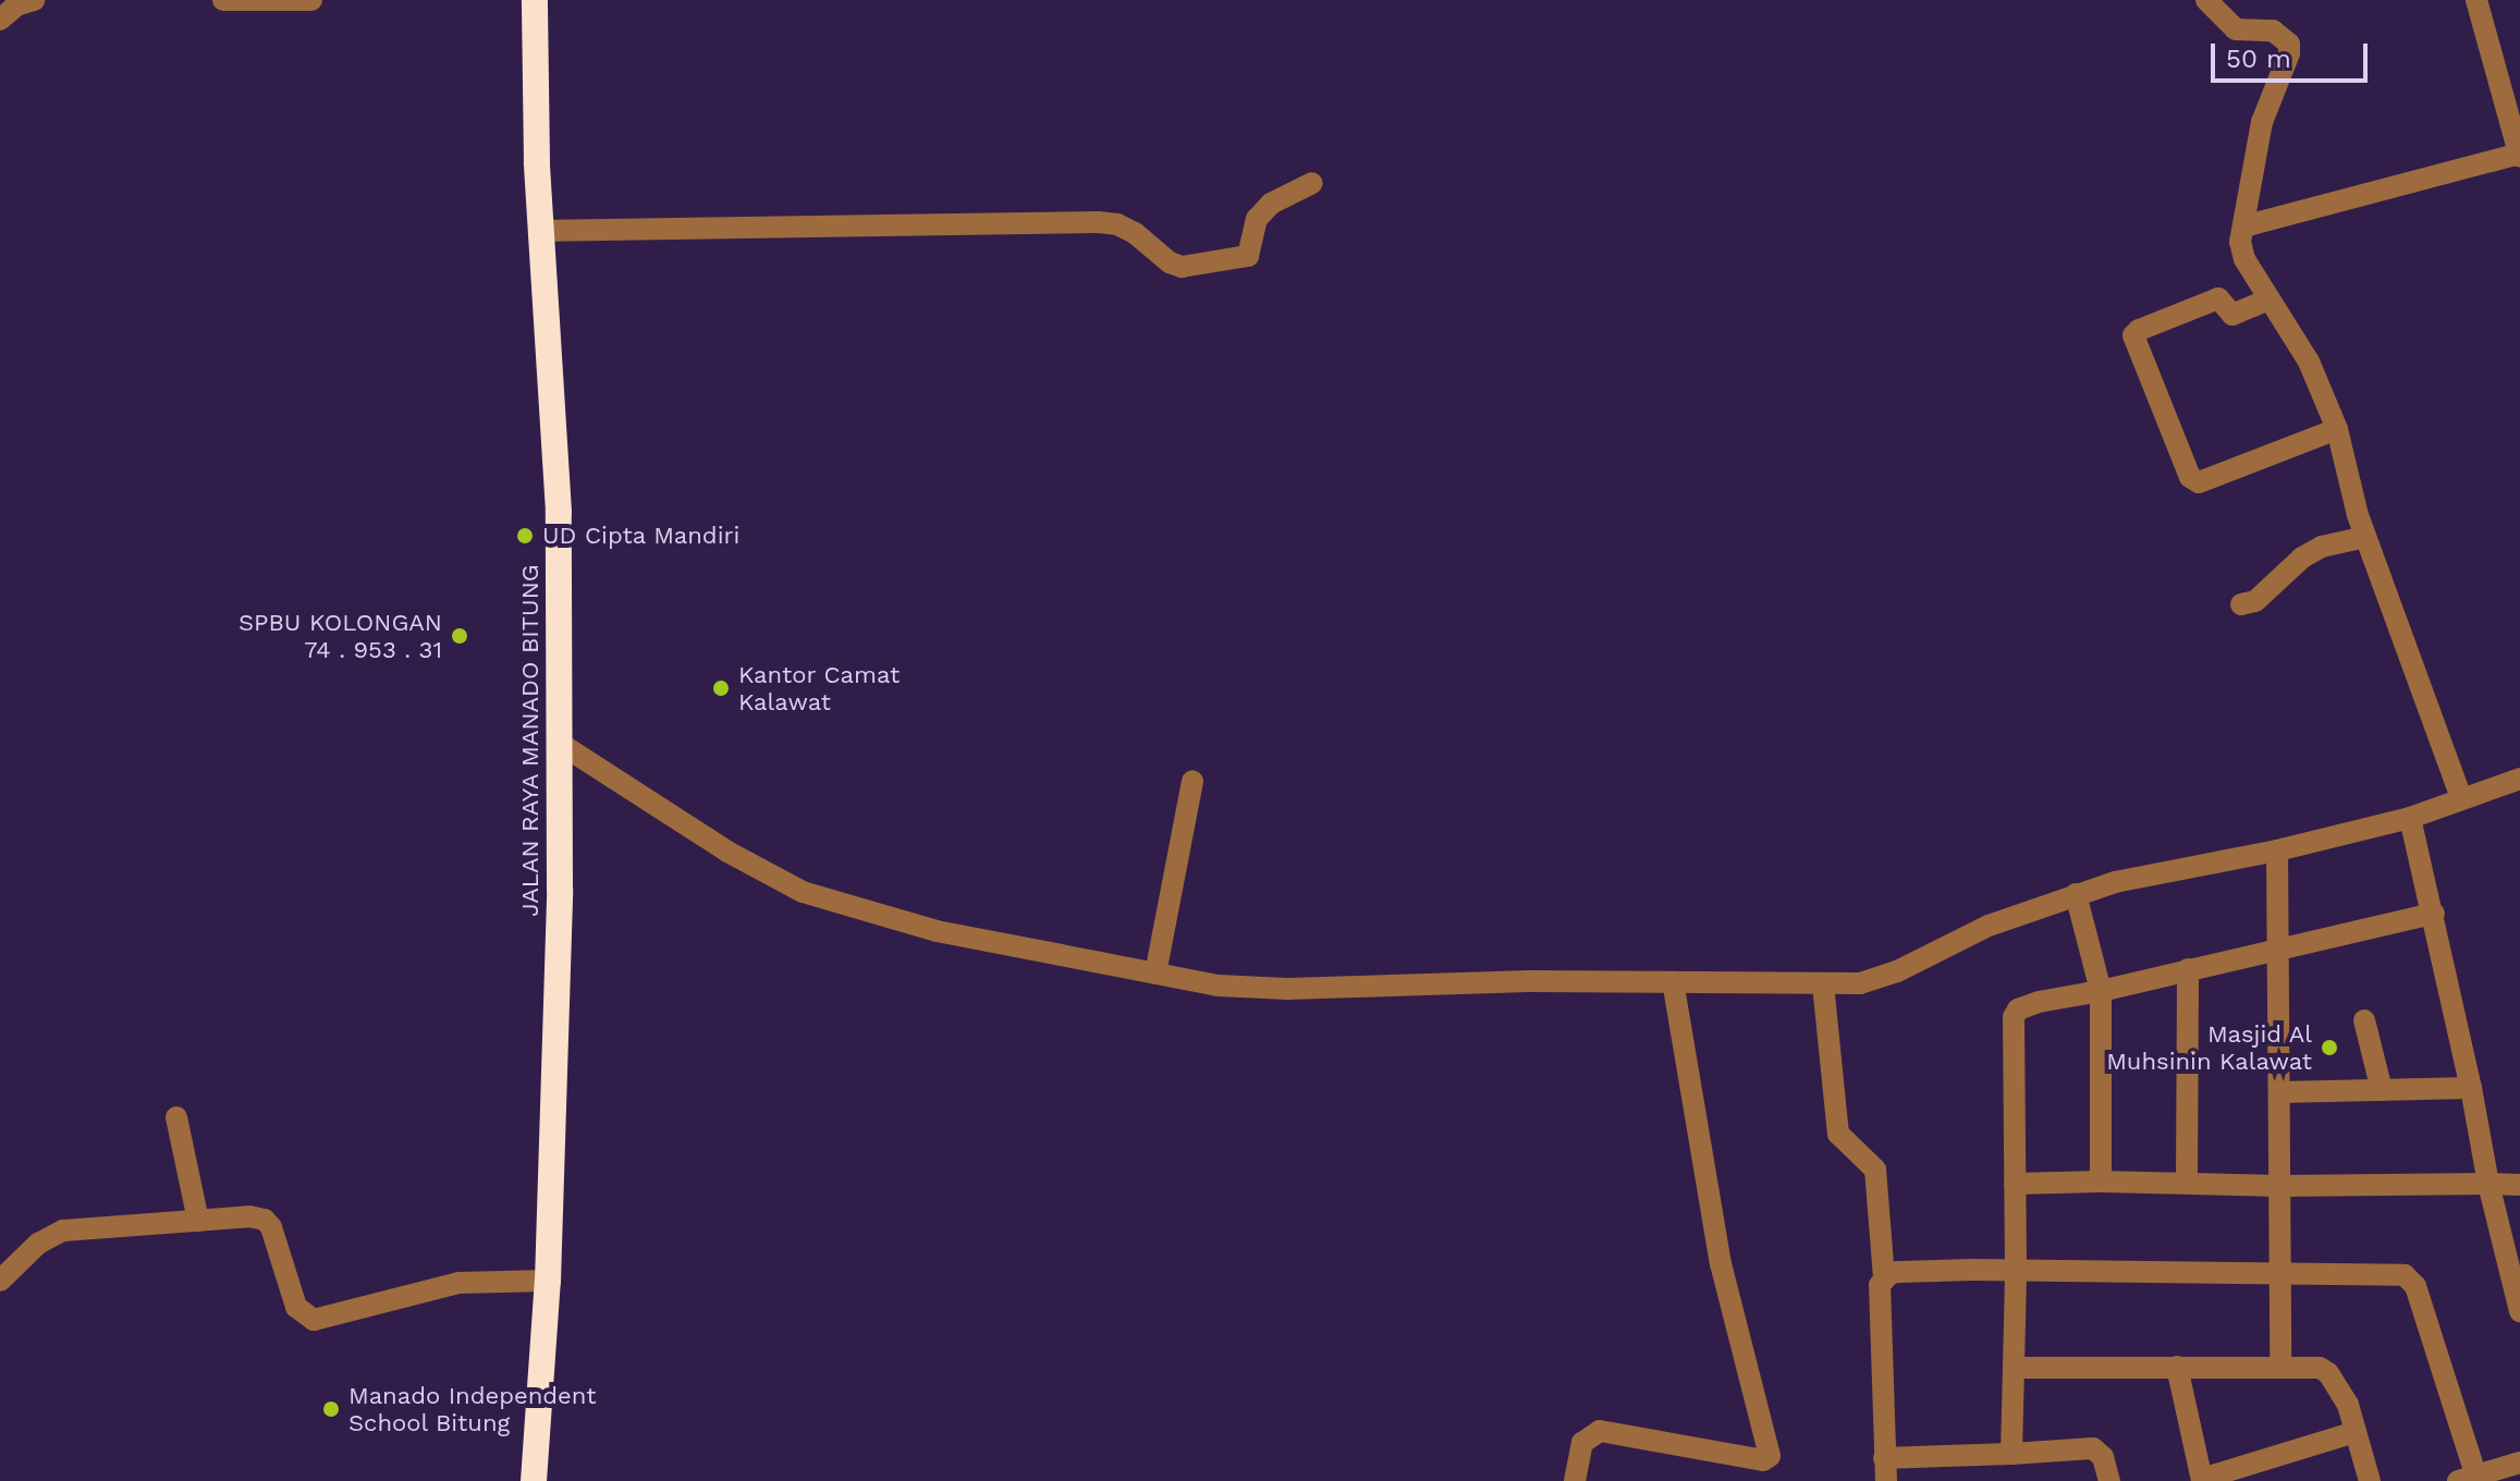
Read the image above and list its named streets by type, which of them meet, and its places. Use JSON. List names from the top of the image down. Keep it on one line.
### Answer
{"streets":{"highway":["JALAN RAYA MANADO BITUNG"]},"places":["UD Cipta Mandiri","SPBU KOLONGAN 74 . 953 . 31","Kantor Camat Kalawat","Masjid Al Muhsinin Kalawat","Manado Independent School Bitung"],"scale_bar":"50 m"}
